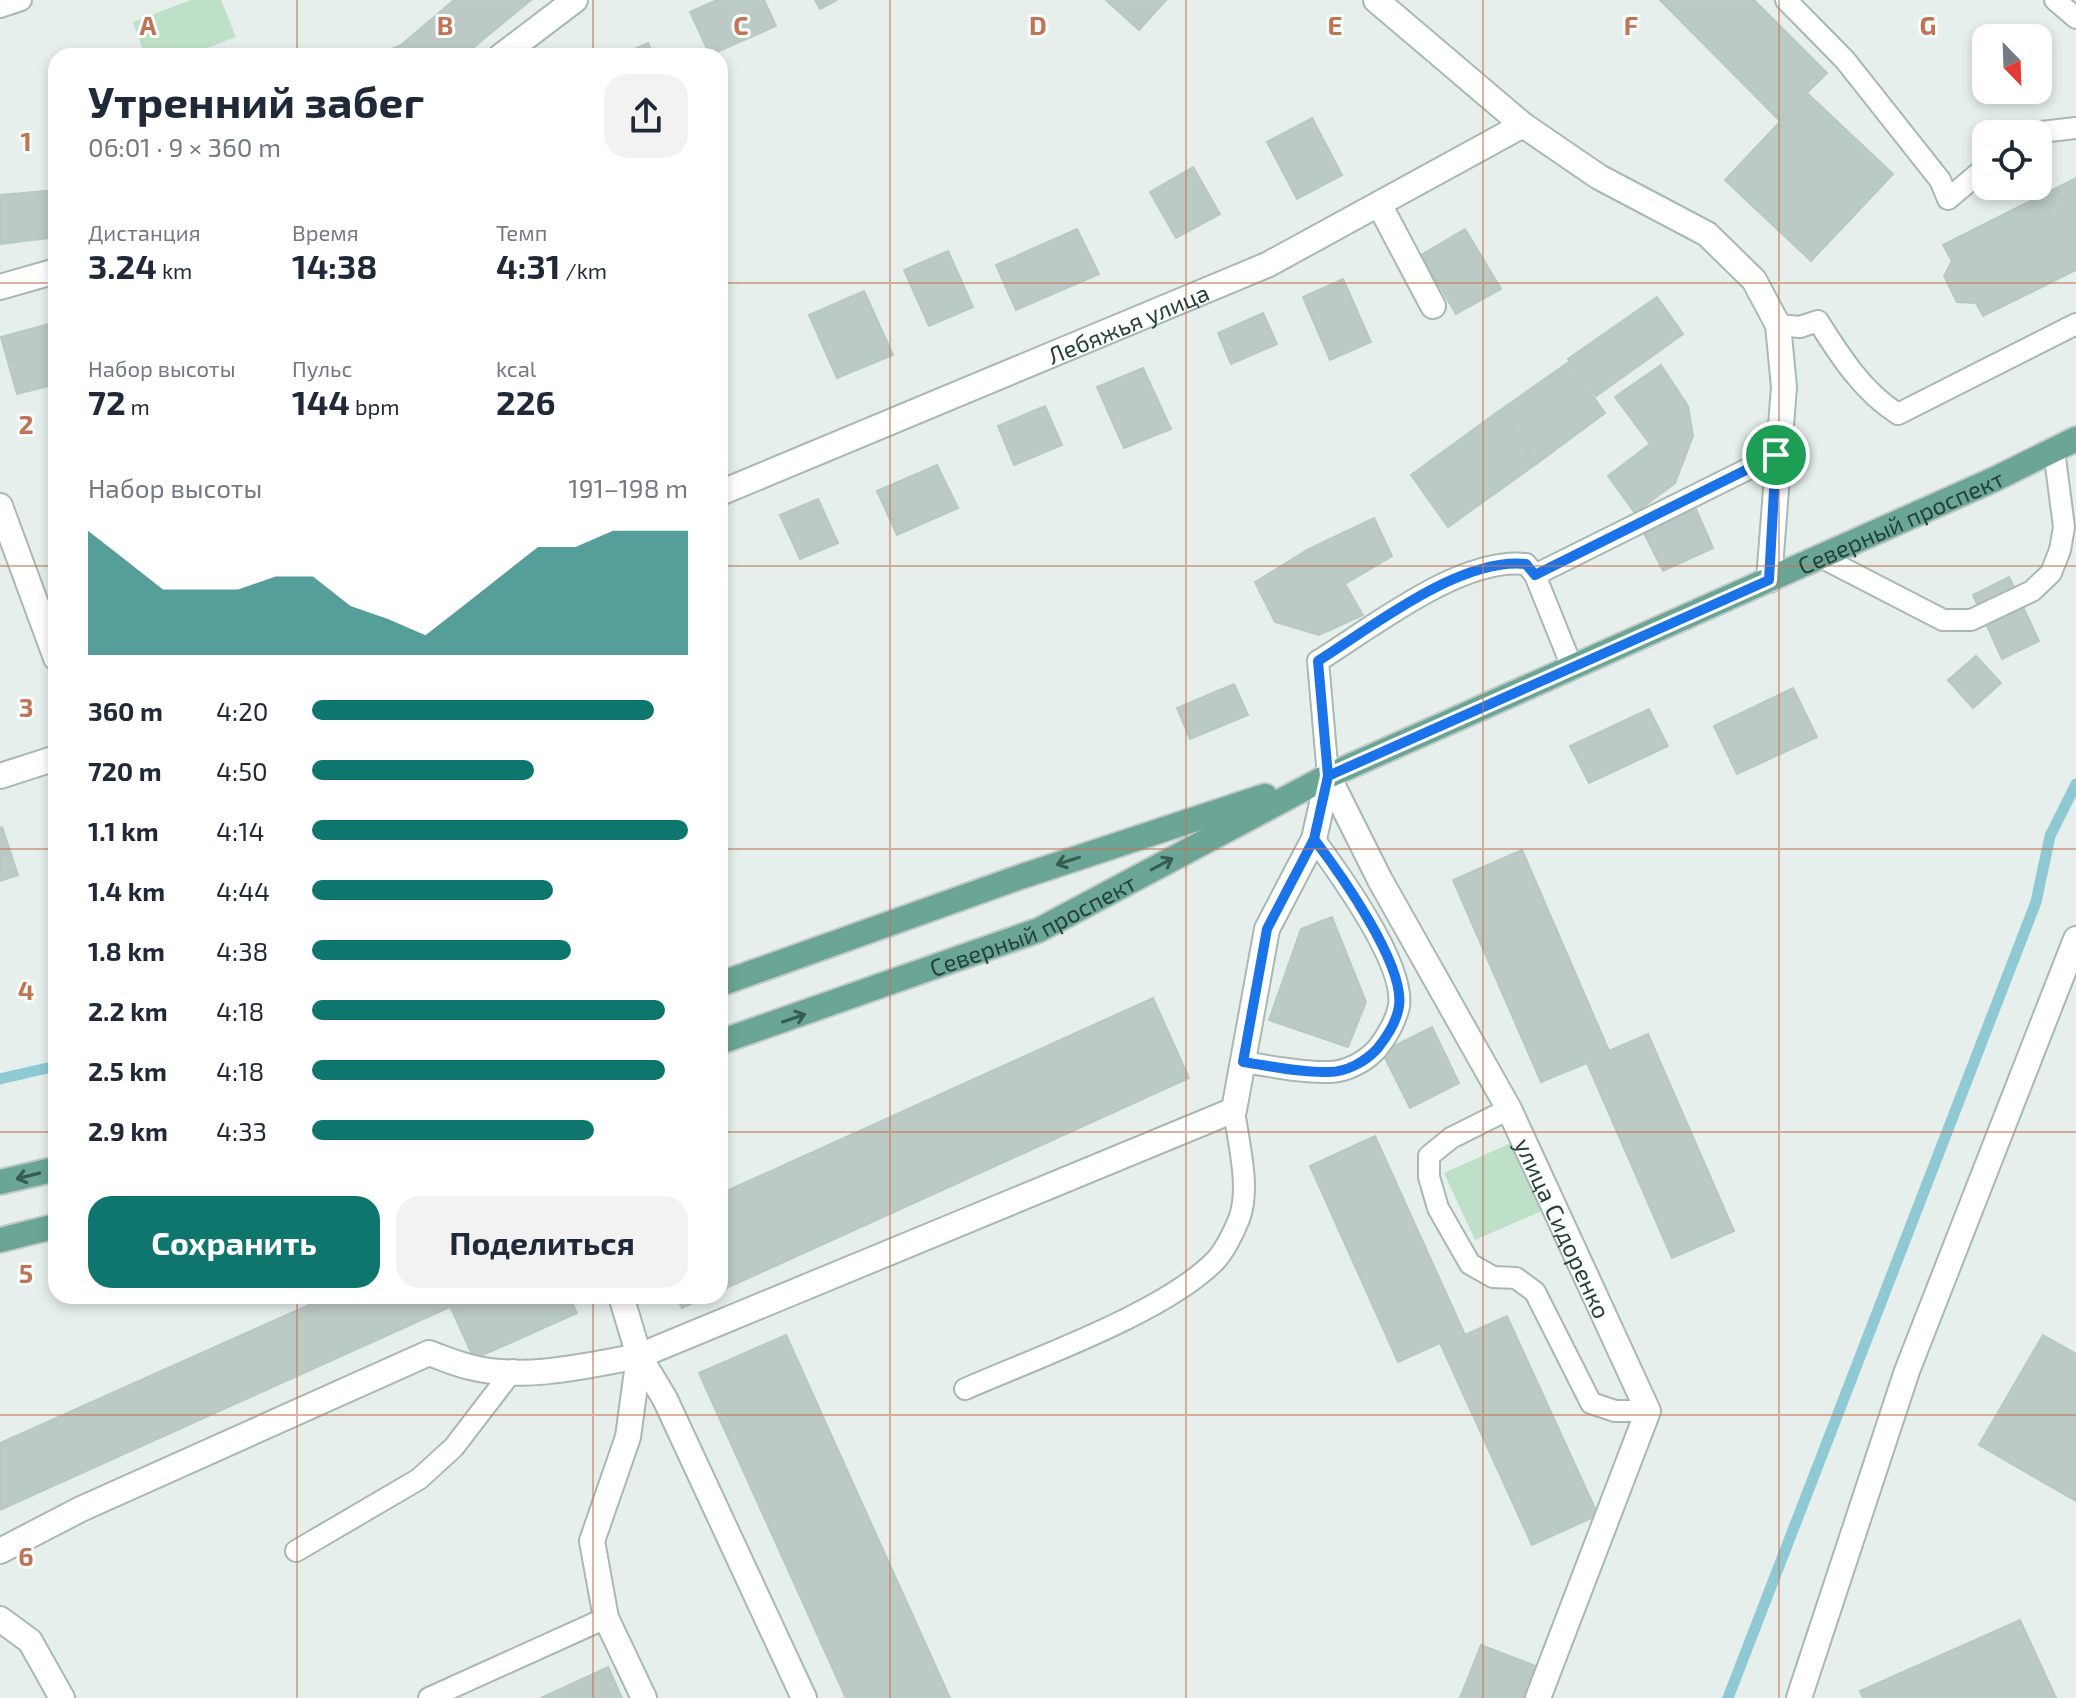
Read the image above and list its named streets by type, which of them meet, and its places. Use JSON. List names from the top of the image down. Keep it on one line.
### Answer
{"streets":{"main road":["Северный проспект"],"street":["Лебяжья улица","улица Сидоренко"]},"crossings":[["Северный проспект","улица Сидоренко"]],"north":"bottom right","page":{"heading":["Утренний забег","06:01 · 9 × 360 m"],"stats":[["Дистанция","3.24 km"],["Время","14:38"],["Темп","4:31 /km"],["Набор высоты","72 m"],["Пульс","144 bpm"],["kcal","226"]],"chart":["Набор высоты","191–198 m"],"list":[{"name":"360 m","note":"4:20"},{"name":"720 m","note":"4:50"},{"name":"1.1 km","note":"4:14"},{"name":"1.4 km","note":"4:44"},{"name":"1.8 km","note":"4:38"},{"name":"2.2 km","note":"4:18"},{"name":"2.5 km","note":"4:18"},{"name":"2.9 km","note":"4:33"}],"buttons":["Сохранить","Поделиться"]},"grid":{"columns":["A","B","C","D","E","F","G"],"rows":["1","2","3","4","5","6"]}}
